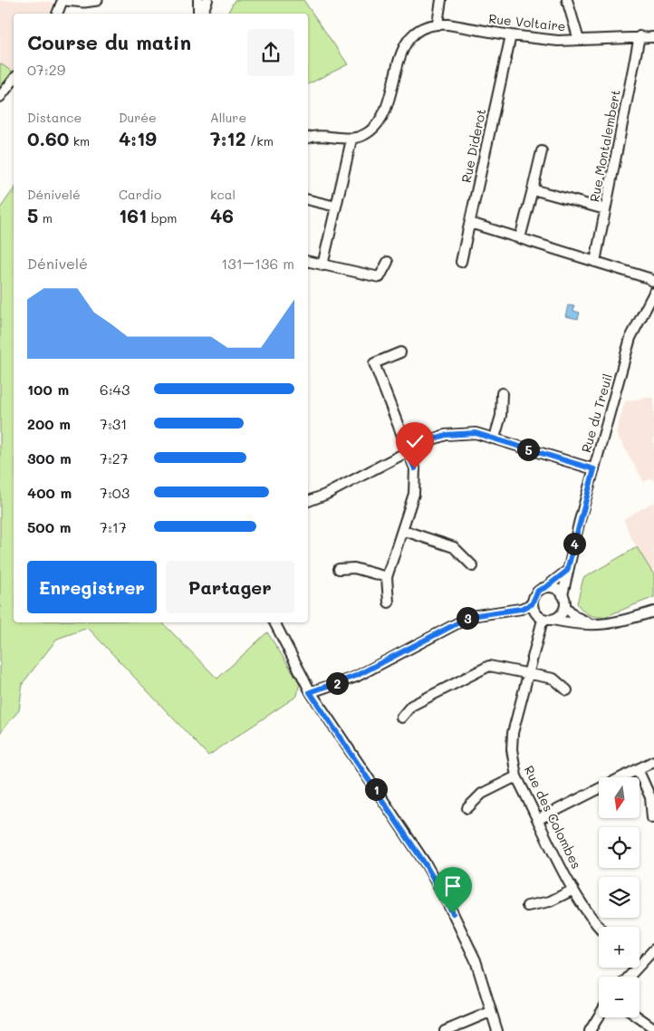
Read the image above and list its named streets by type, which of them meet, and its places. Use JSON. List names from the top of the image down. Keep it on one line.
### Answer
{"streets":{"street":["Rue Voltaire","Rue Diderot","Rue Montalembert","Rue du Treuil","Rue des Colombes"]},"crossings":[["Rue Voltaire","Rue Diderot"],["Rue Voltaire","Rue Montalembert"],["Rue du Treuil","Rue des Colombes"]],"north":"bottom","page":{"heading":["Course du matin","07:29"],"stats":[["Distance","0.60 km"],["Durée","4:19"],["Allure","7:12 /km"],["Dénivelé","5 m"],["Cardio","161 bpm"],["kcal","46"]],"chart":["Dénivelé","131–136 m"],"list":[{"name":"100 m","note":"6:43"},{"name":"200 m","note":"7:31"},{"name":"300 m","note":"7:27"},{"name":"400 m","note":"7:03"},{"name":"500 m","note":"7:17"}],"pins":["5","4","3","2","1"],"buttons":["Enregistrer","Partager"],"map_buttons":["+","−"]}}
